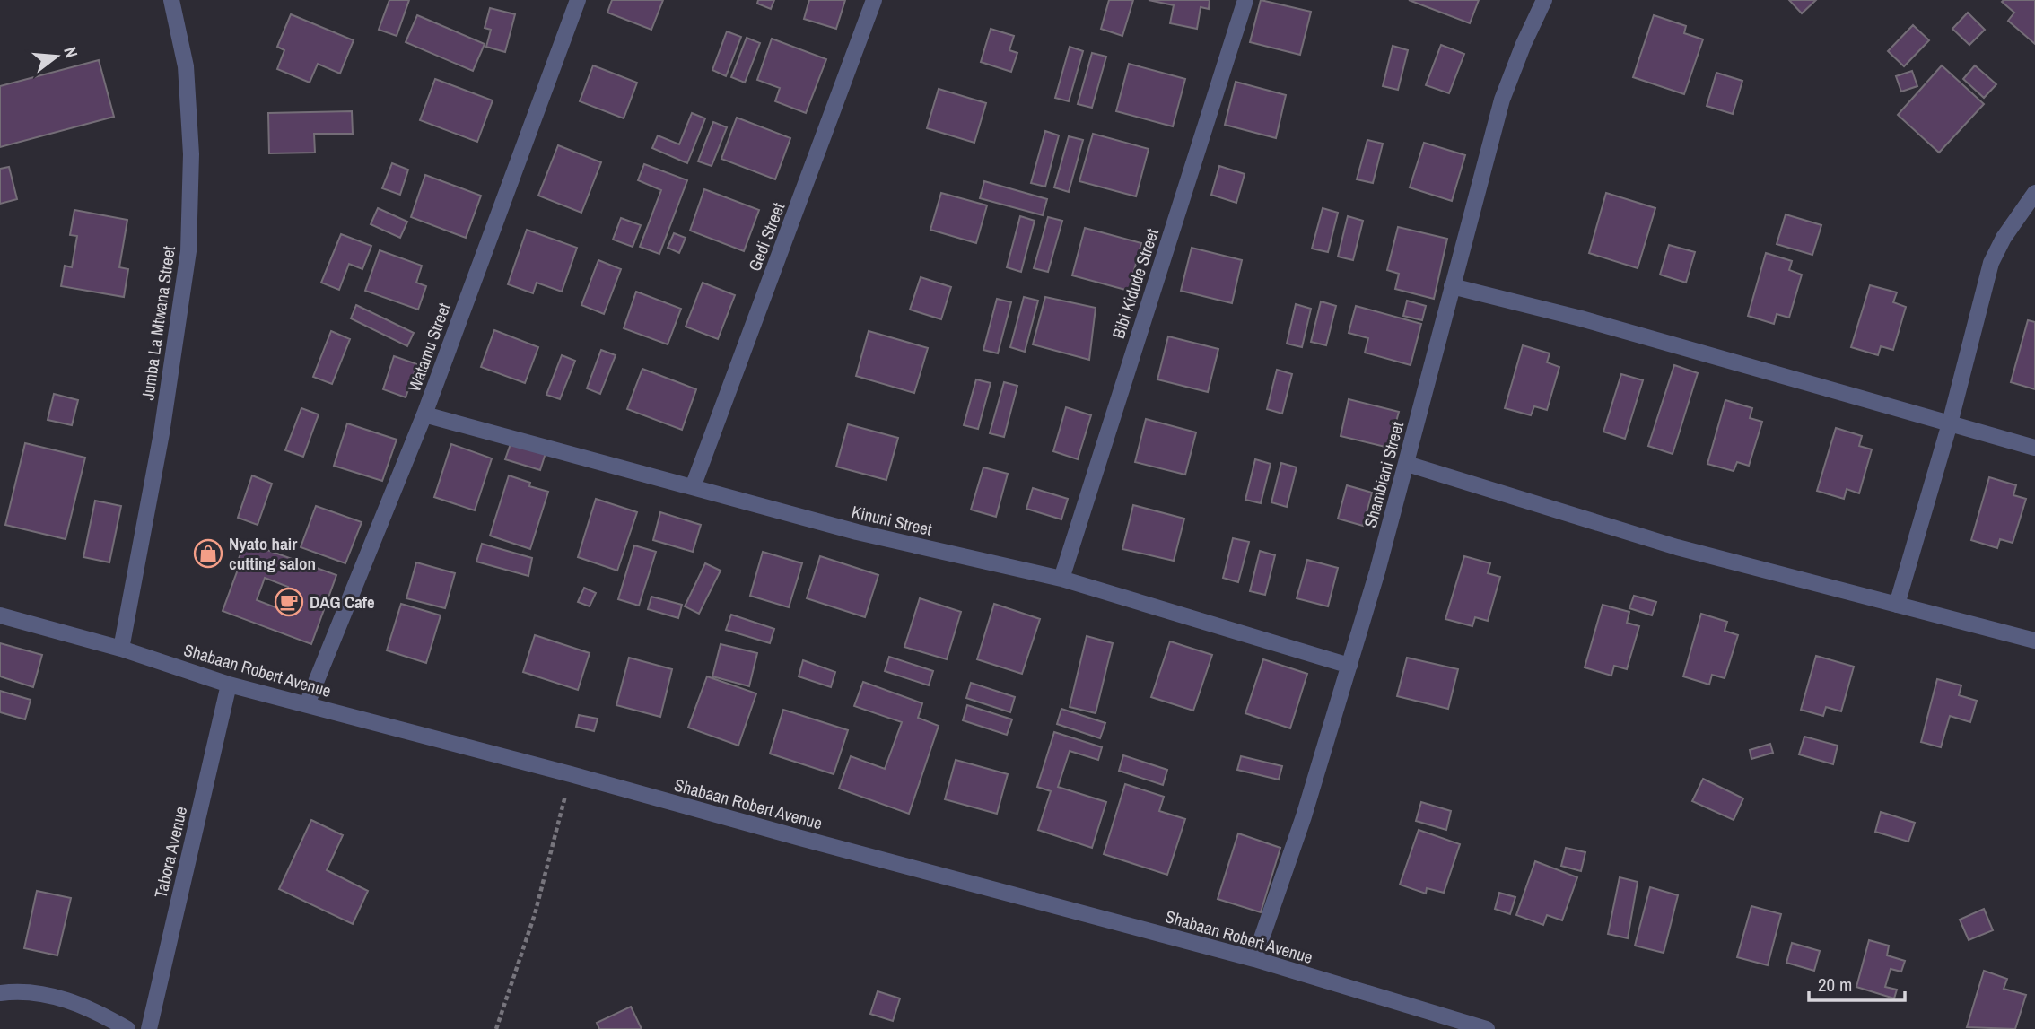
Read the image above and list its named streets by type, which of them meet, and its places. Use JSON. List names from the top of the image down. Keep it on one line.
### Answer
{"streets":{"street":["Gedi Street","Bibi Kidude Street","Jumba La Mtwana Street","Watamu Street","Shambiani Street","Kinuni Street","Shabaan Robert Avenue","Tabora Avenue"]},"crossings":[["Gedi Street","Kinuni Street"],["Bibi Kidude Street","Kinuni Street"],["Jumba La Mtwana Street","Shabaan Robert Avenue"],["Watamu Street","Kinuni Street"],["Watamu Street","Shabaan Robert Avenue"],["Shambiani Street","Kinuni Street"],["Shambiani Street","Shabaan Robert Avenue"],["Shabaan Robert Avenue","Tabora Avenue"]],"places":{"shop":["Nyato hair cutting salon"],"cafe":["DAG Cafe"]},"scale_bar":"20 m","north":"right"}
